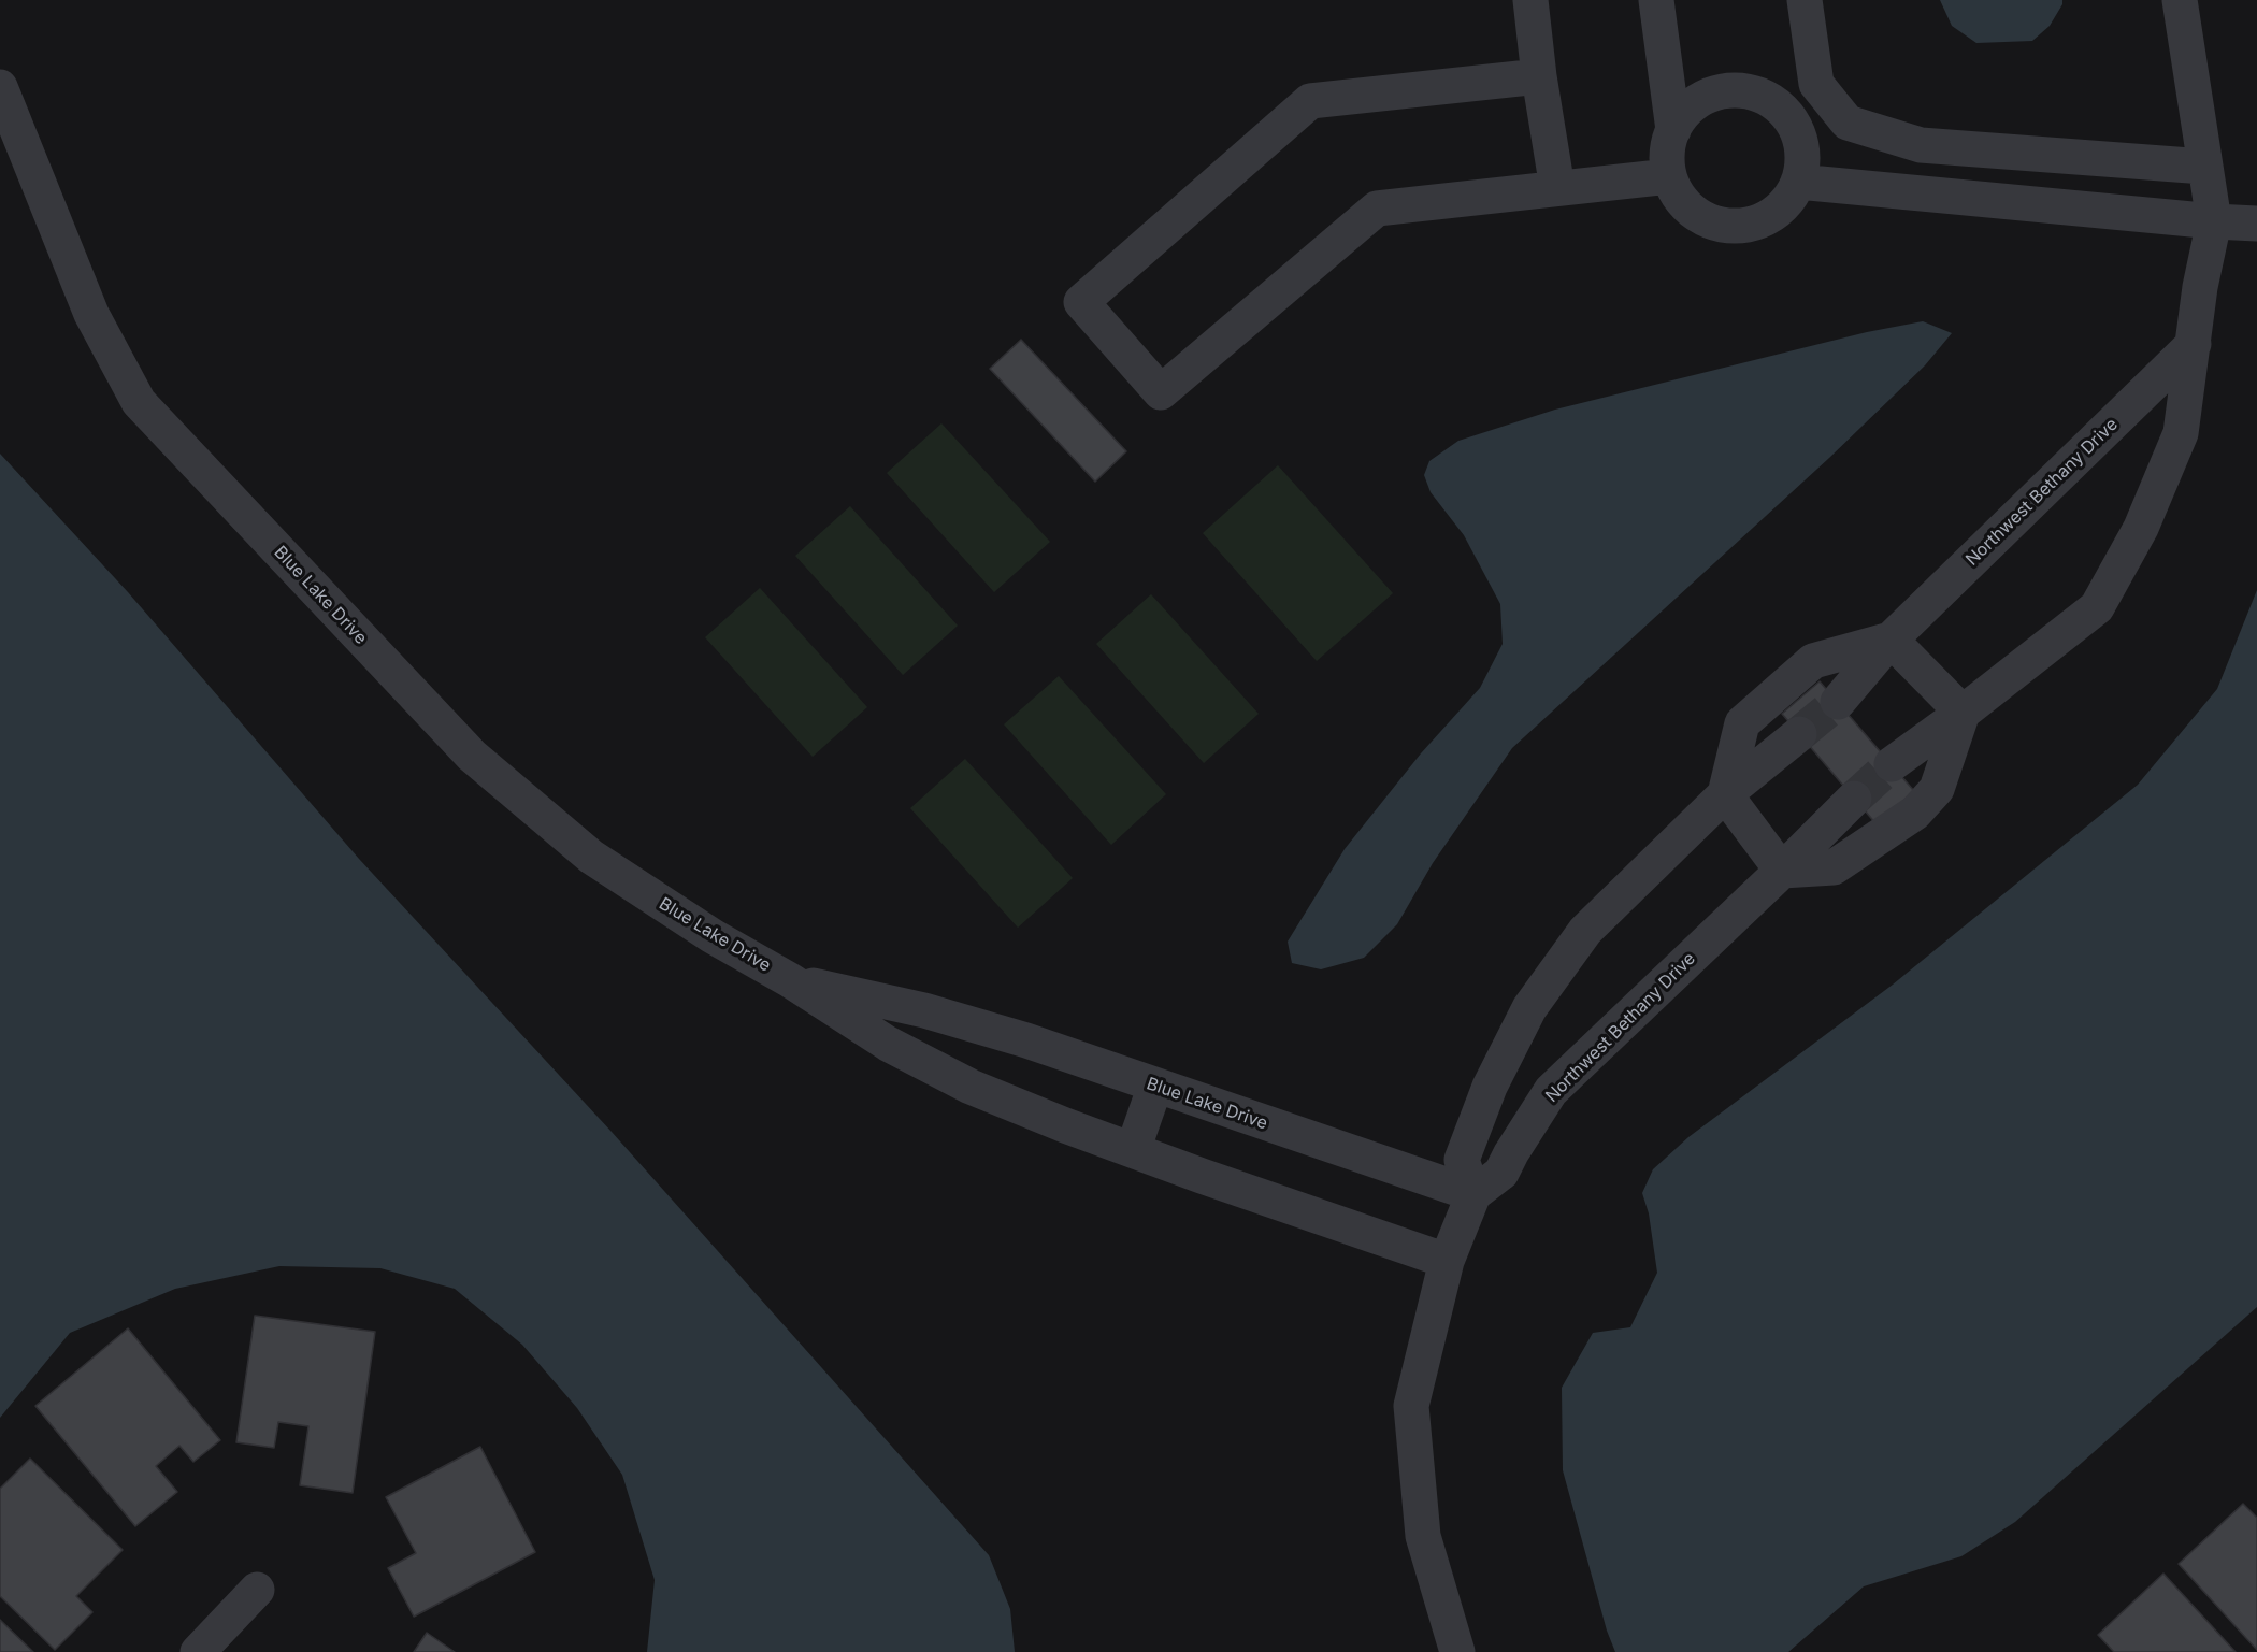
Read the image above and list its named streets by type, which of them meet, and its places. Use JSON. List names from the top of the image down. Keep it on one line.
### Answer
{"streets":{"street":["Northwest Bethany Drive","Blue Lake Drive"]},"crossings":[["Northwest Bethany Drive","Blue Lake Drive"]]}
